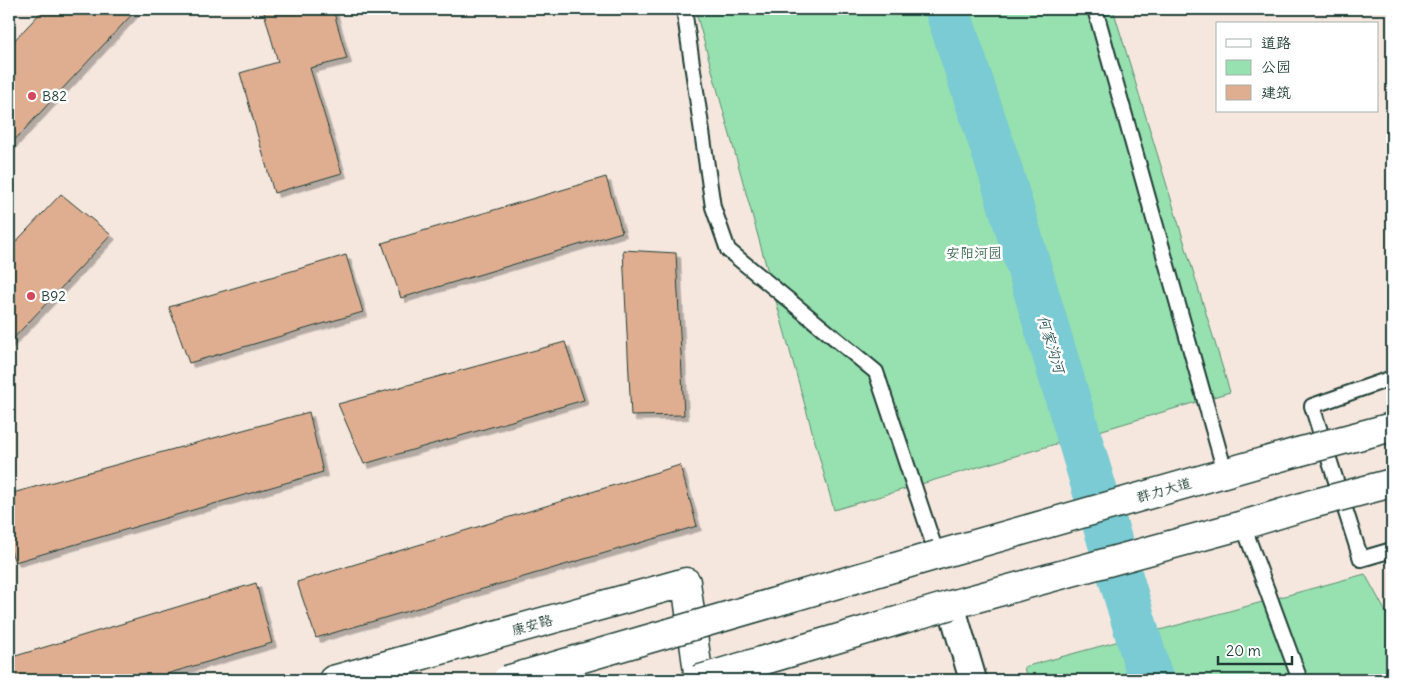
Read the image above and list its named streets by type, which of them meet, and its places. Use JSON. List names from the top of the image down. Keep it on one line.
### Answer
{"streets":{"main road":["群力大道","康安路"]},"water":["何家沟河"],"parks":["安阳河园"],"places":["B82","B92"],"legend":["道路","公园","建筑"],"scale_bar":"20 m"}
